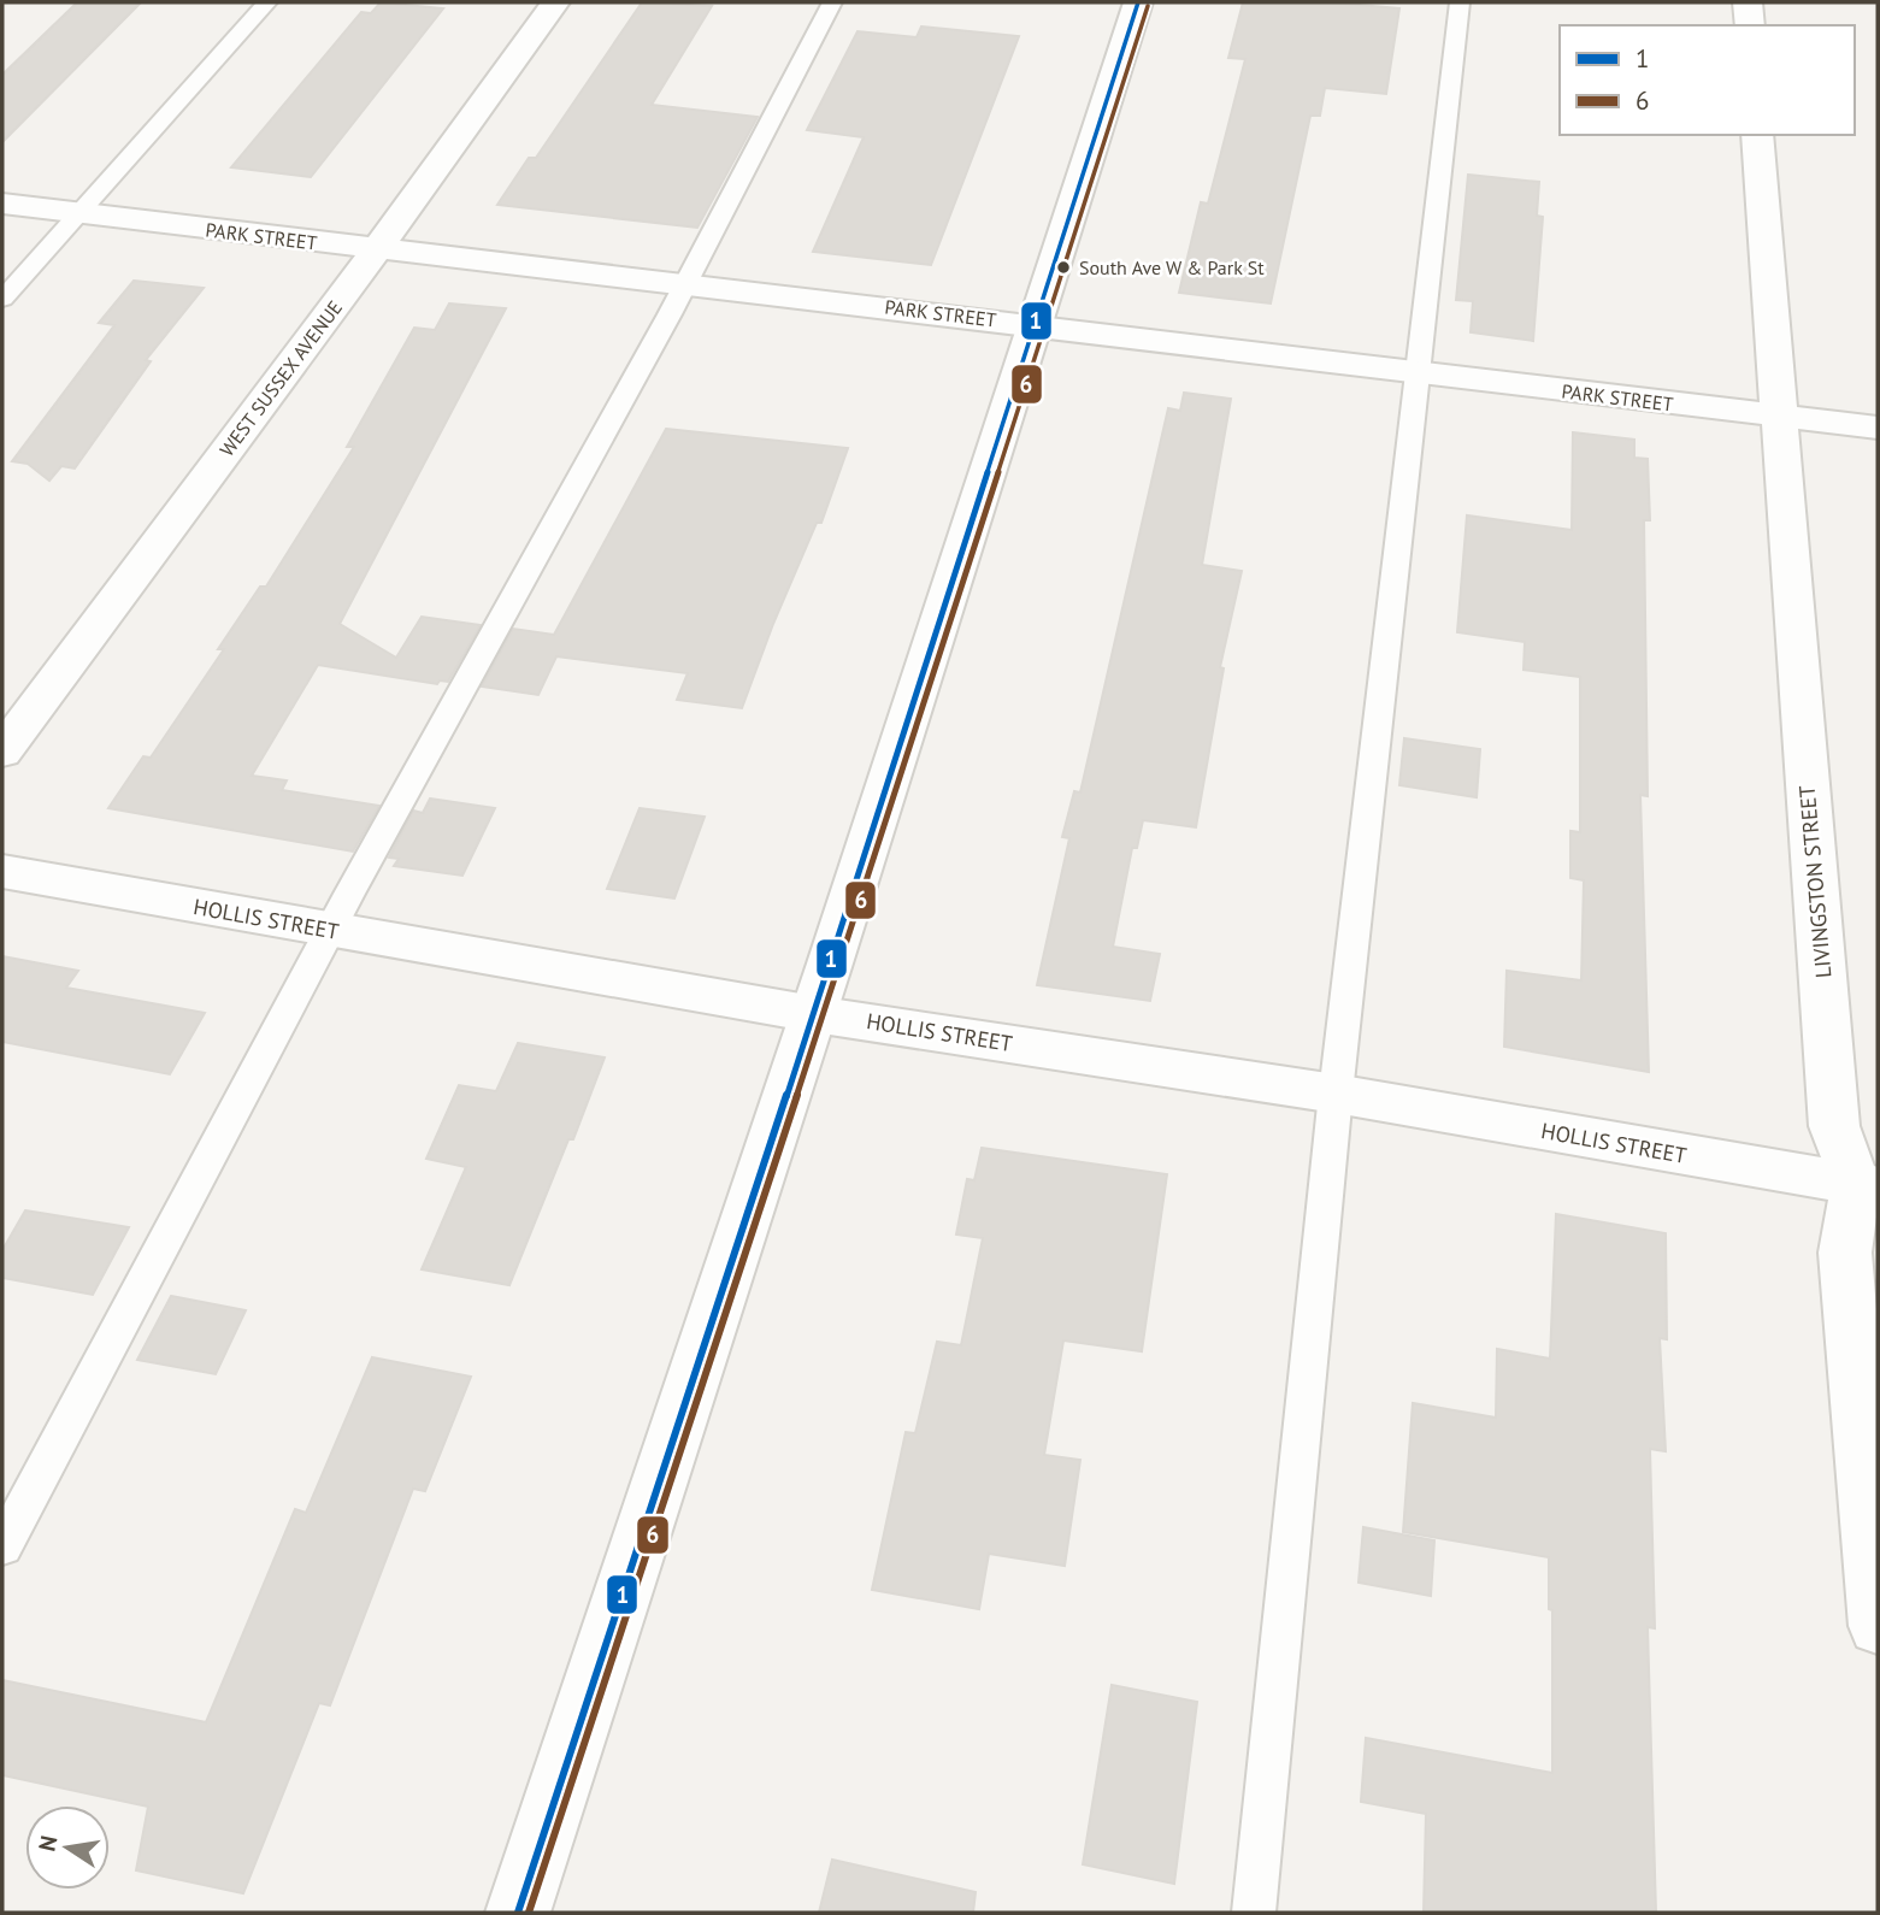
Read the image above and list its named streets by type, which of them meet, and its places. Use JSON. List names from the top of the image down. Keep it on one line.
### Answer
{"streets":{"street":["PARK STREET","WEST SUSSEX AVENUE","LIVINGSTON STREET","HOLLIS STREET"]},"crossings":[["PARK STREET","WEST SUSSEX AVENUE"],["PARK STREET","LIVINGSTON STREET"],["LIVINGSTON STREET","HOLLIS STREET"]],"places":["South Ave W & Park St"],"lines":["transit line 1","transit line 6"],"legend":["1","6"],"north":"left"}
